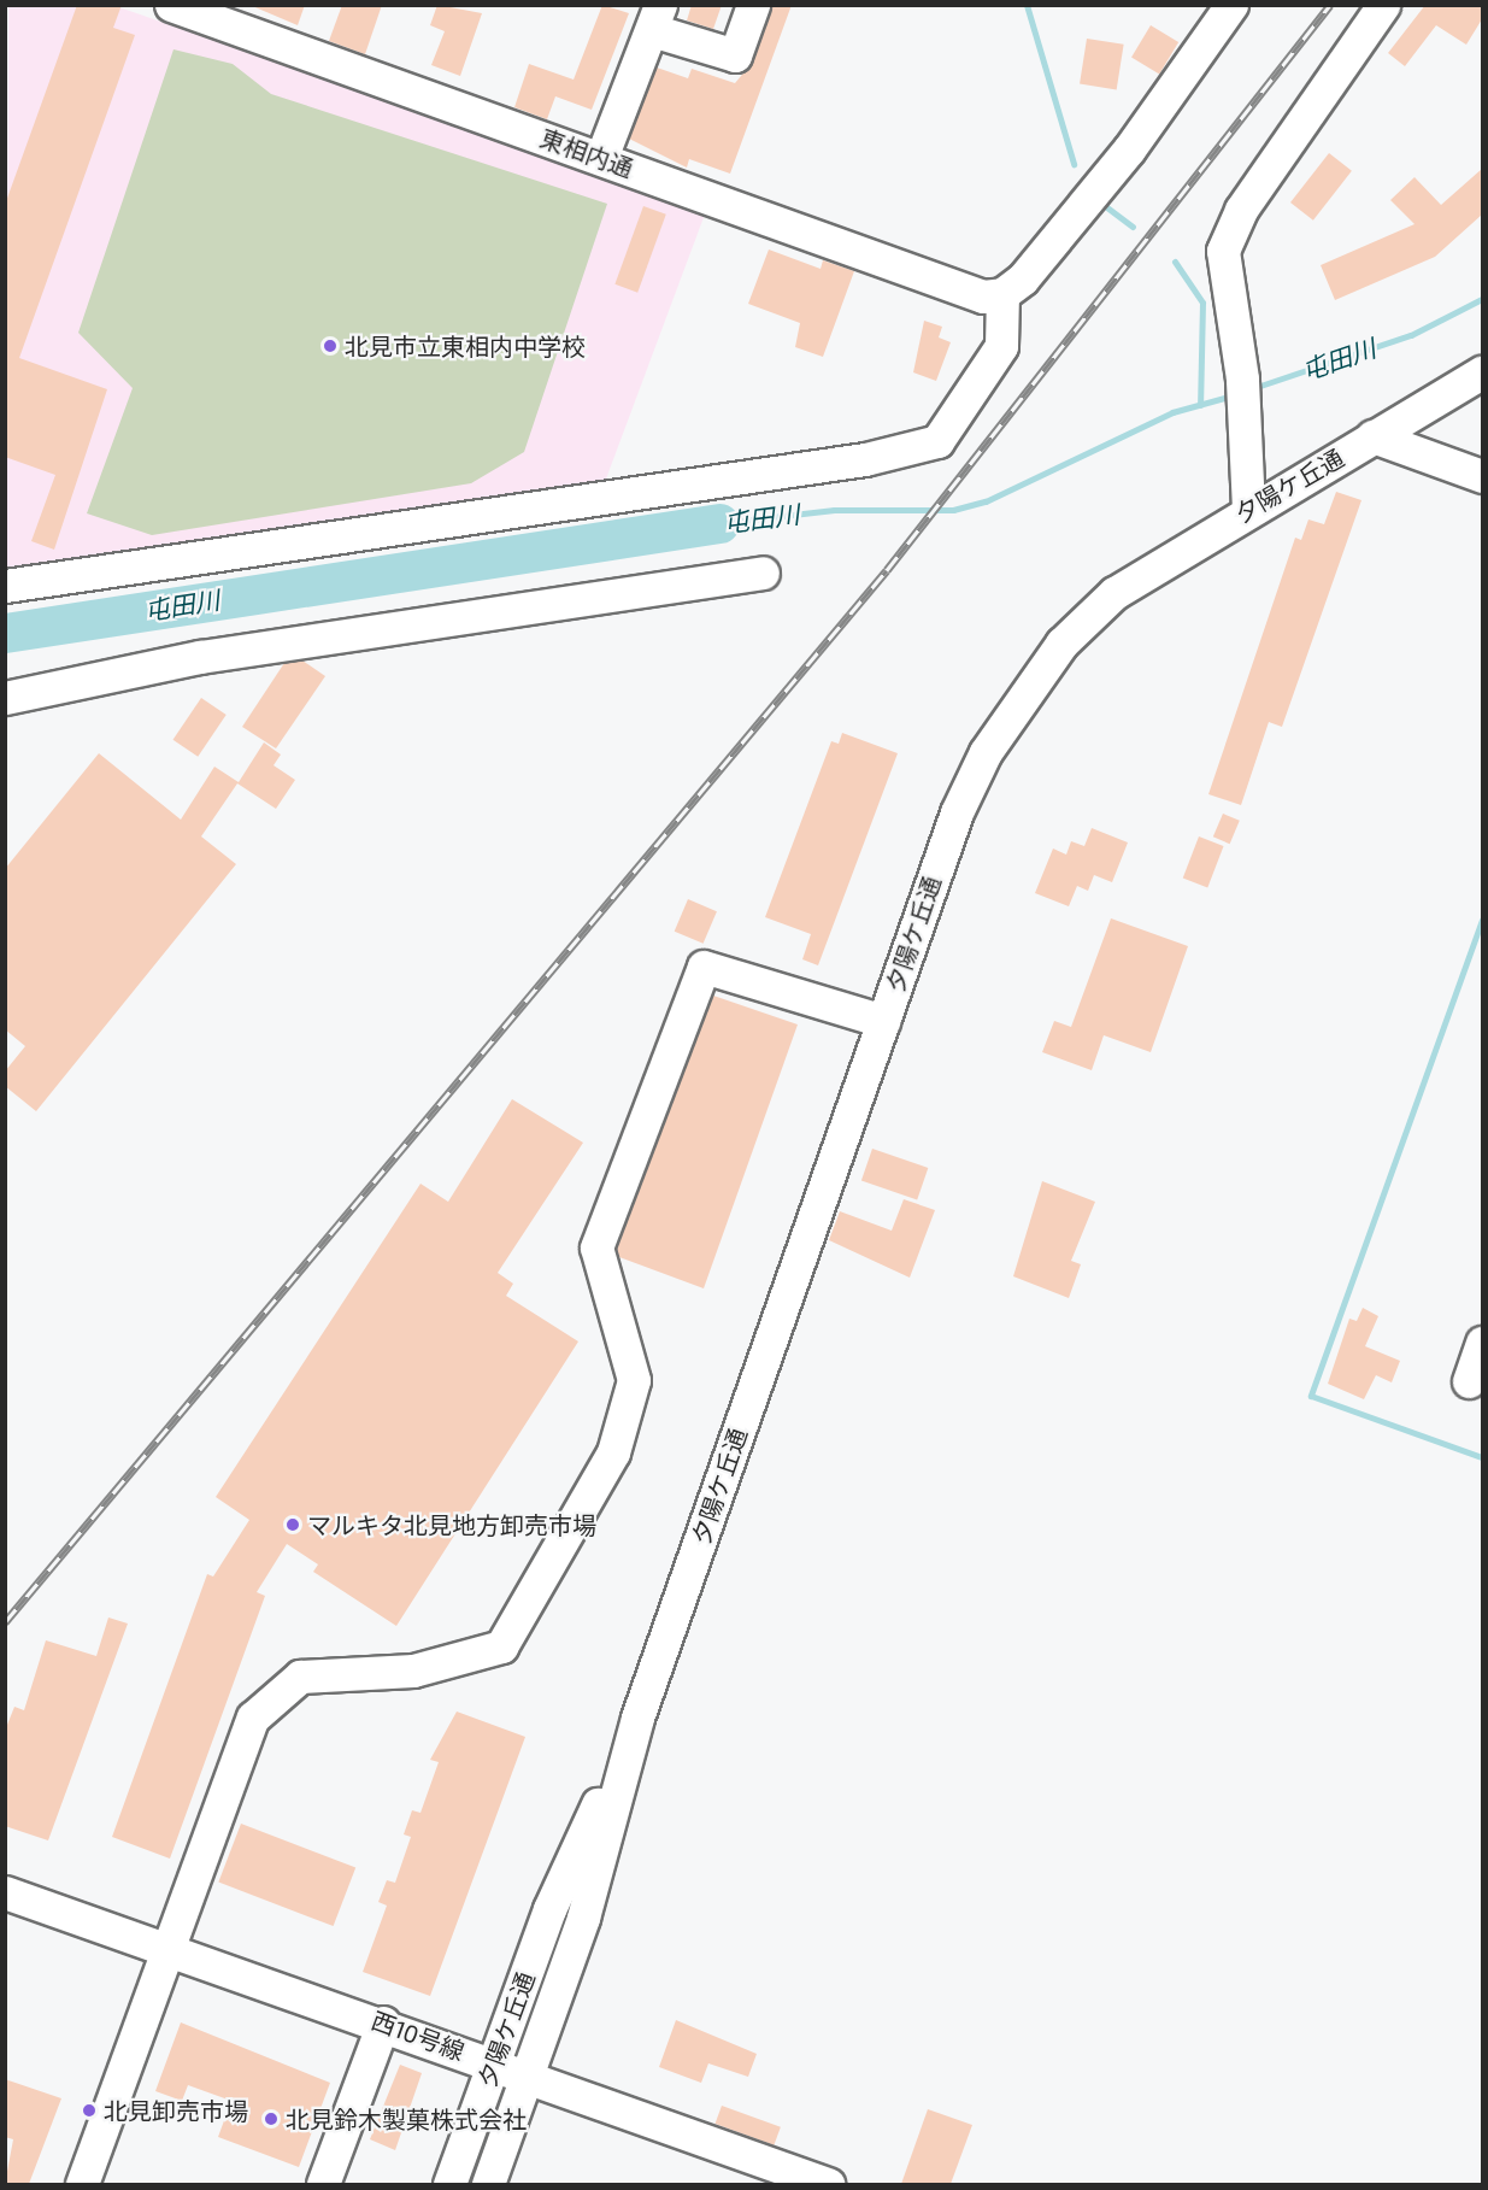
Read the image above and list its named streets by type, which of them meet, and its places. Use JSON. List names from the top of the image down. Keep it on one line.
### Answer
{"streets":{"street":["東相内通","夕陽ケ丘通","西10号線"]},"crossings":[["夕陽ケ丘通","西10号線"]],"water":["屯田川"],"places":["北見市立東相内中学校","マルキタ北見地方卸売市場","北見卸売市場","北見鈴木製菓株式会社"]}
